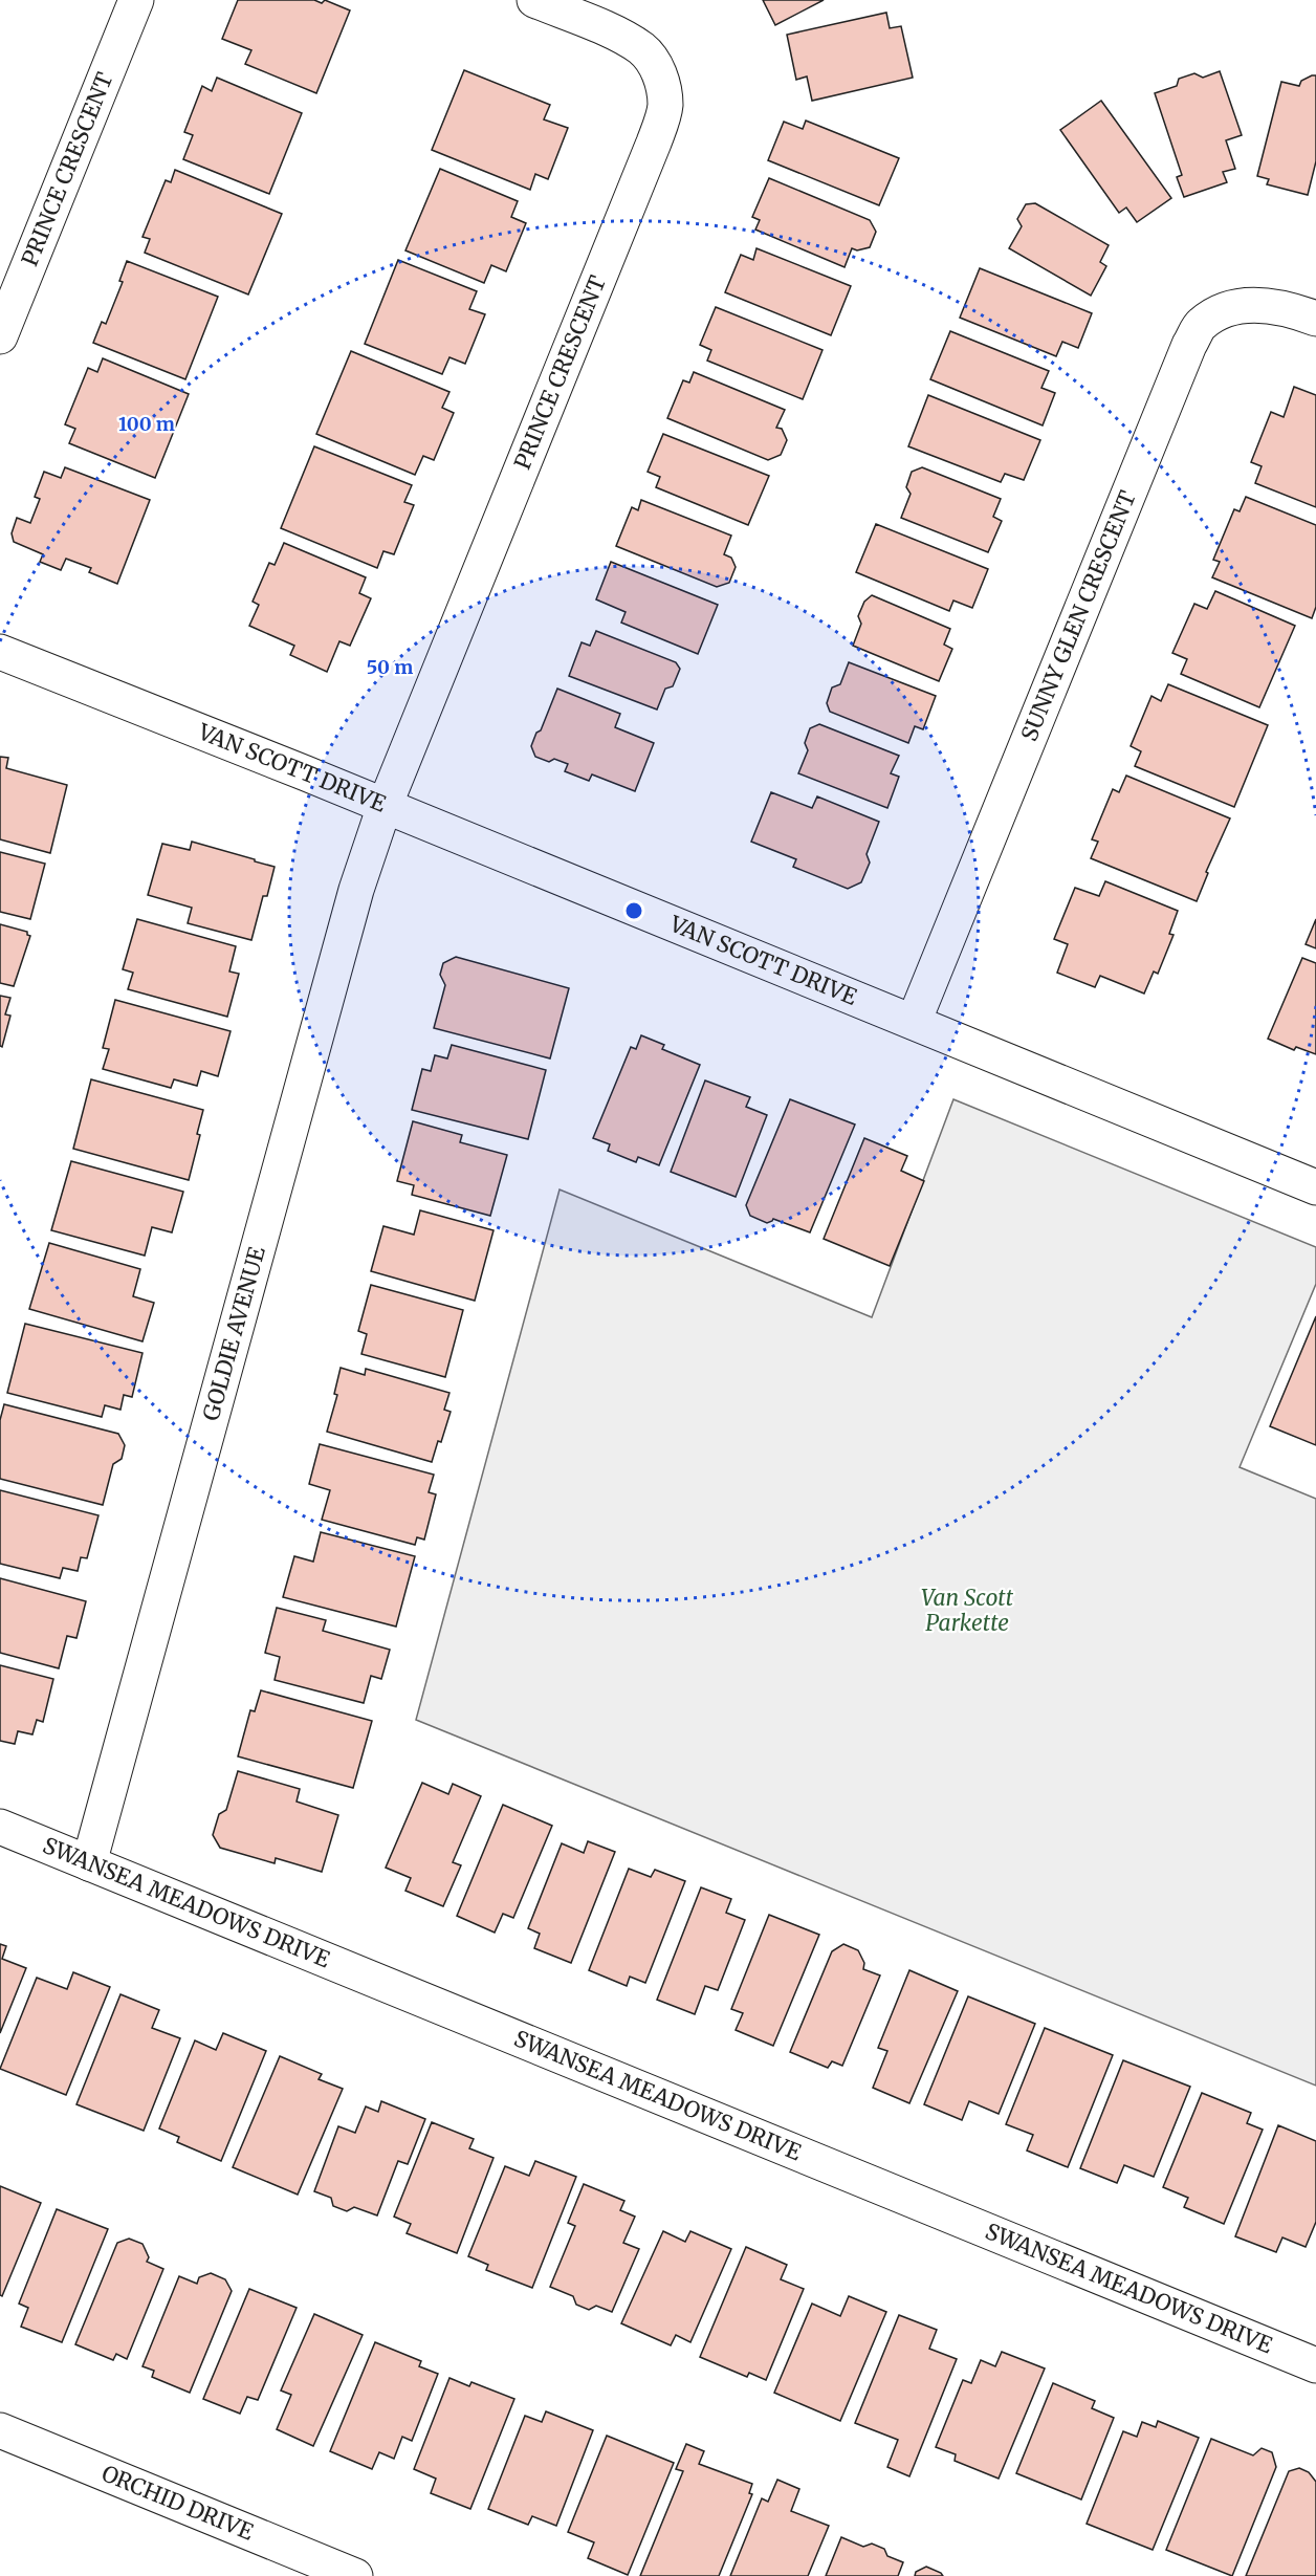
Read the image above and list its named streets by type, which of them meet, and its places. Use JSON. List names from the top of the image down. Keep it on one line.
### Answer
{"streets":{"street":["PRINCE CRESCENT","SUNNY GLEN CRESCENT","VAN SCOTT DRIVE","GOLDIE AVENUE","SWANSEA MEADOWS DRIVE","ORCHID DRIVE"]},"crossings":[["PRINCE CRESCENT","VAN SCOTT DRIVE"],["PRINCE CRESCENT","GOLDIE AVENUE"],["SUNNY GLEN CRESCENT","VAN SCOTT DRIVE"],["VAN SCOTT DRIVE","GOLDIE AVENUE"],["GOLDIE AVENUE","SWANSEA MEADOWS DRIVE"]],"parks":["Van Scott Parkette"],"rings":["100 m","50 m"]}
